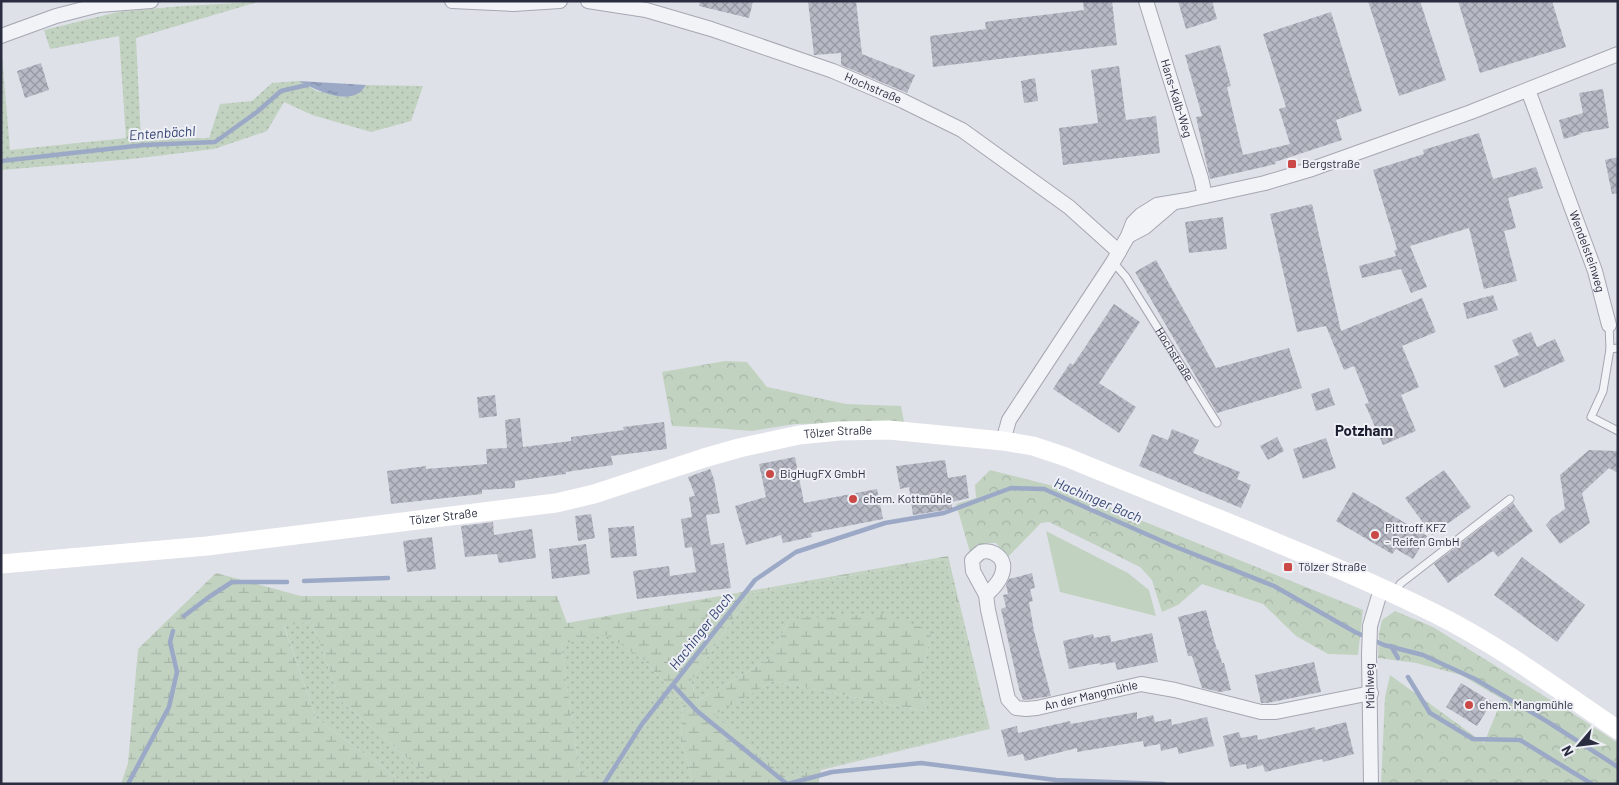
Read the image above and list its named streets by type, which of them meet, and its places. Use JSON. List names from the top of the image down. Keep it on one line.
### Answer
{"streets":{"main road":["Tölzer Straße"],"street":["Hochstraße","Hans-Kalb-Weg","Wendelsteinweg","Mühlweg","An der Mangmühle"]},"crossings":[["Tölzer Straße","Mühlweg"],["Mühlweg","An der Mangmühle"]],"districts":["Potzham"],"water":["Entenbächl","Hachinger Bach"],"places":{"transit":["Bergstraße","Tölzer Straße"],"other":["BigHugFX GmbH","ehem. Kottmühle","Pittroff KFZ - Reifen GmbH","ehem. Mangmühle"]},"north":"bottom left"}
